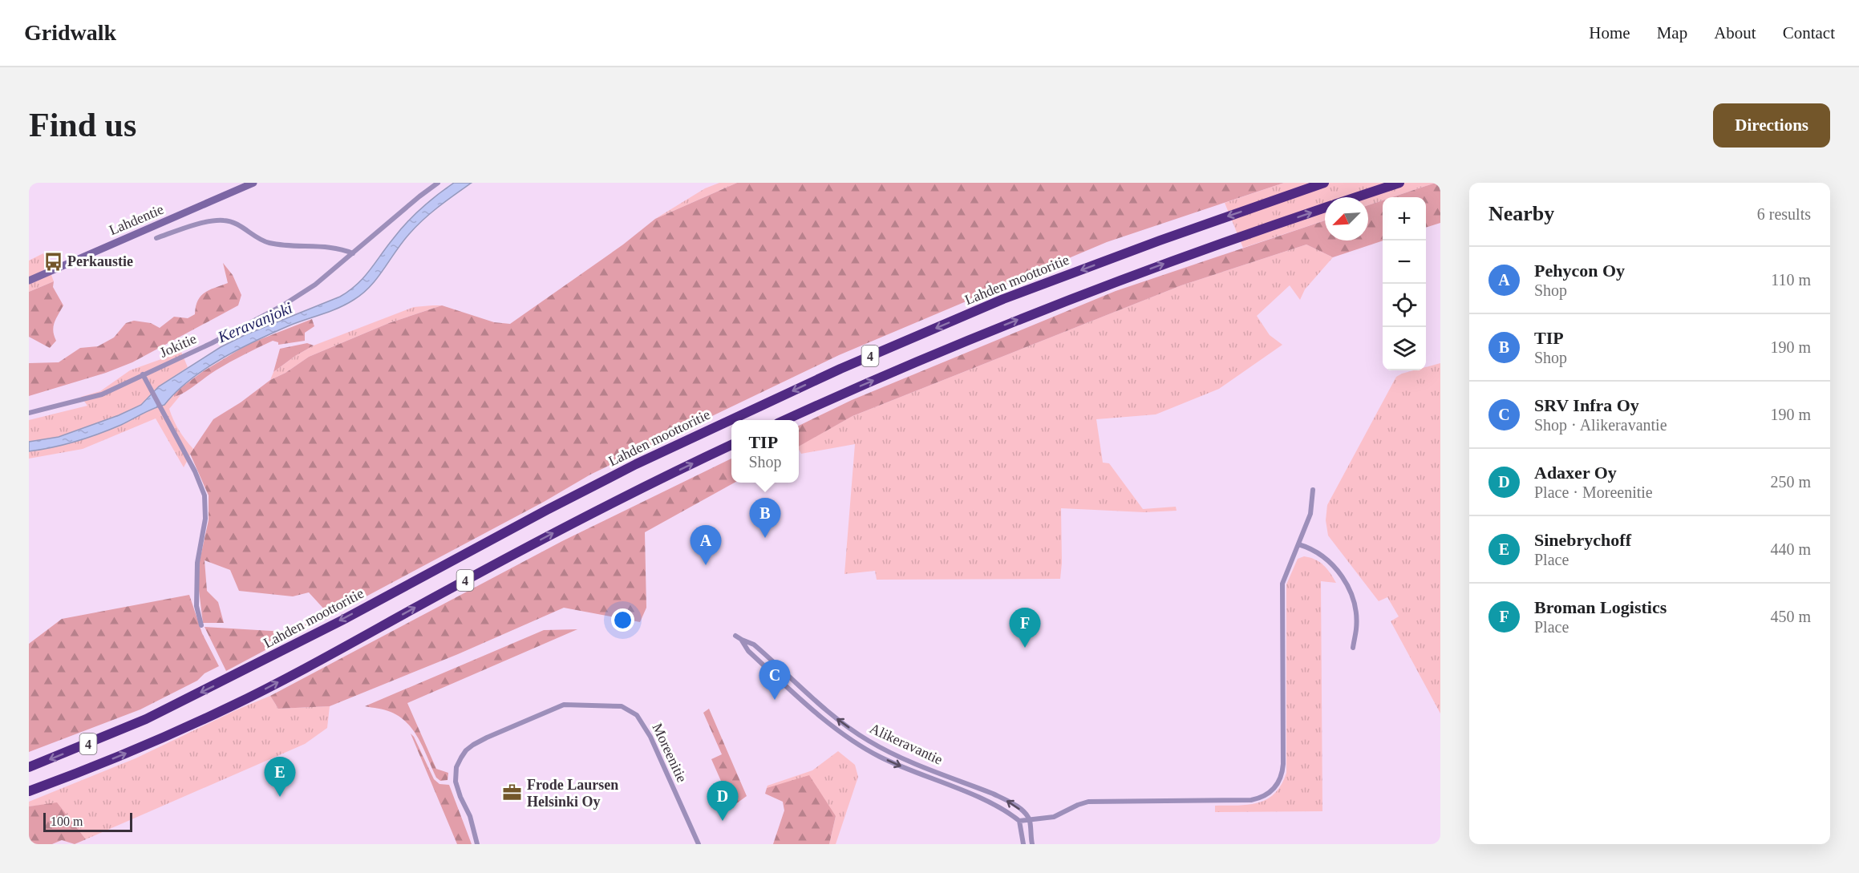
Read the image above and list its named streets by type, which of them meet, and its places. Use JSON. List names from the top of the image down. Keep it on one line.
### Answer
{"streets":{"highway":["Lahden moottoritie","4"],"main road":["Lahdentie"],"street":["Jokitie","Alikeravantie","Moreenitie"]},"water":["Keravanjoki"],"places":{"bus stop":["Perkaustie"],"office":["Frode Laursen Helsinki Oy"]},"scale_bar":"100 m","north":"bottom left","page":{"header":"Gridwalk","nav":["Home","Map","About","Contact"],"buttons":"Directions","title":"Find us","heading":["Nearby","6 results"],"map_buttons":["+","−"],"list":[{"mark":"A","name":"Pehycon Oy","note":"Shop","value":"110 m"},{"mark":"B","name":"TIP","note":"Shop","value":"190 m"},{"mark":"C","name":"SRV Infra Oy","note":"Shop · Alikeravantie","value":"190 m"},{"mark":"D","name":"Adaxer Oy","note":"Place · Moreenitie","value":"250 m"},{"mark":"E","name":"Sinebrychoff","note":"Place","value":"440 m"},{"mark":"F","name":"Broman Logistics","note":"Place","value":"450 m"}],"popup":["TIP","Shop"],"pins":["B","A","F","C","E","D"],"scale":"100 m"}}
